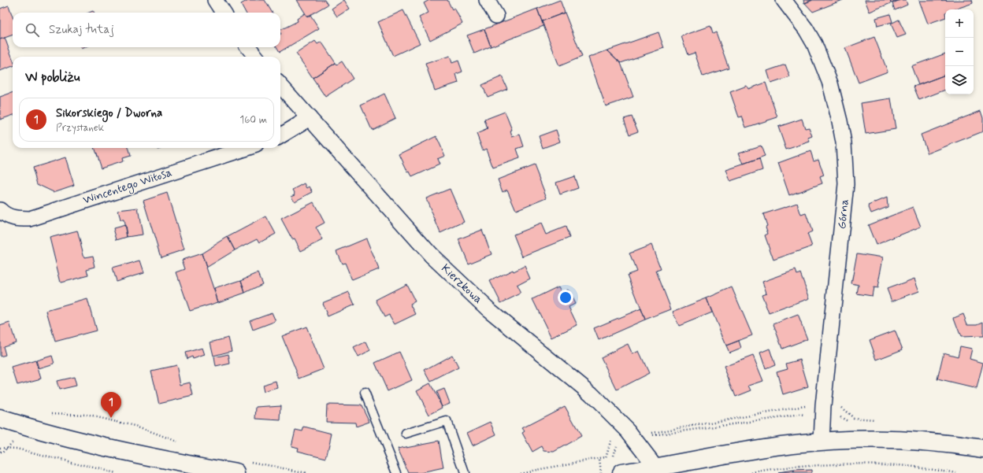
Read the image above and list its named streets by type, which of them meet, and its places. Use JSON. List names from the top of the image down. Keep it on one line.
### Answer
{"streets":{"street":["Wincentego Witosa","Górna","Kierzkowa"]},"page":{"map_buttons":["+","−"],"search":"Szukaj tutaj","heading":"W pobliżu","list":[{"mark":"1","name":"Sikorskiego / Dworna","note":"Przystanek","value":"160 m"}],"pins":"1"}}
